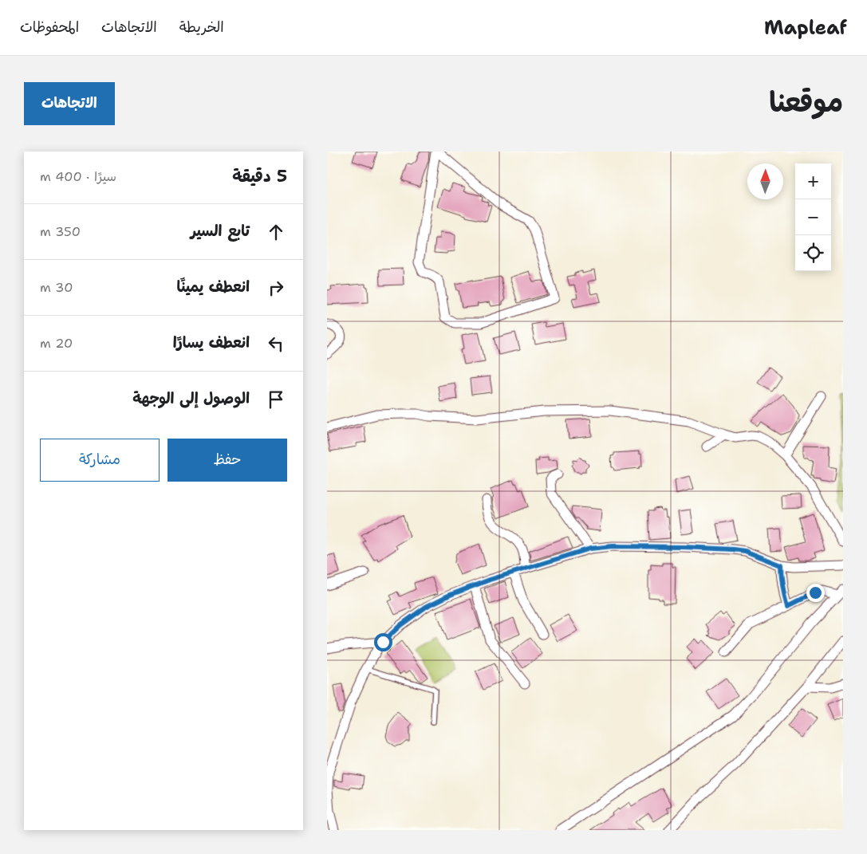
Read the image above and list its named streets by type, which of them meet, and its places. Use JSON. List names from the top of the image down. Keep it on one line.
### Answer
{"north":"top","page":{"header":"Mapleaf","nav":["الخريطة","الاتجاهات","المحفوظات"],"title":"موقعنا","buttons":["الاتجاهات",["حفظ","مشاركة"]],"heading":["5 دقيقة","سيرًا · 400 m"],"map_buttons":["+","−"],"list":[["تابع السير","350 m"],["انعطف يمينًا","30 m"],["انعطف يسارًا","20 m"],"الوصول إلى الوجهة"]}}
